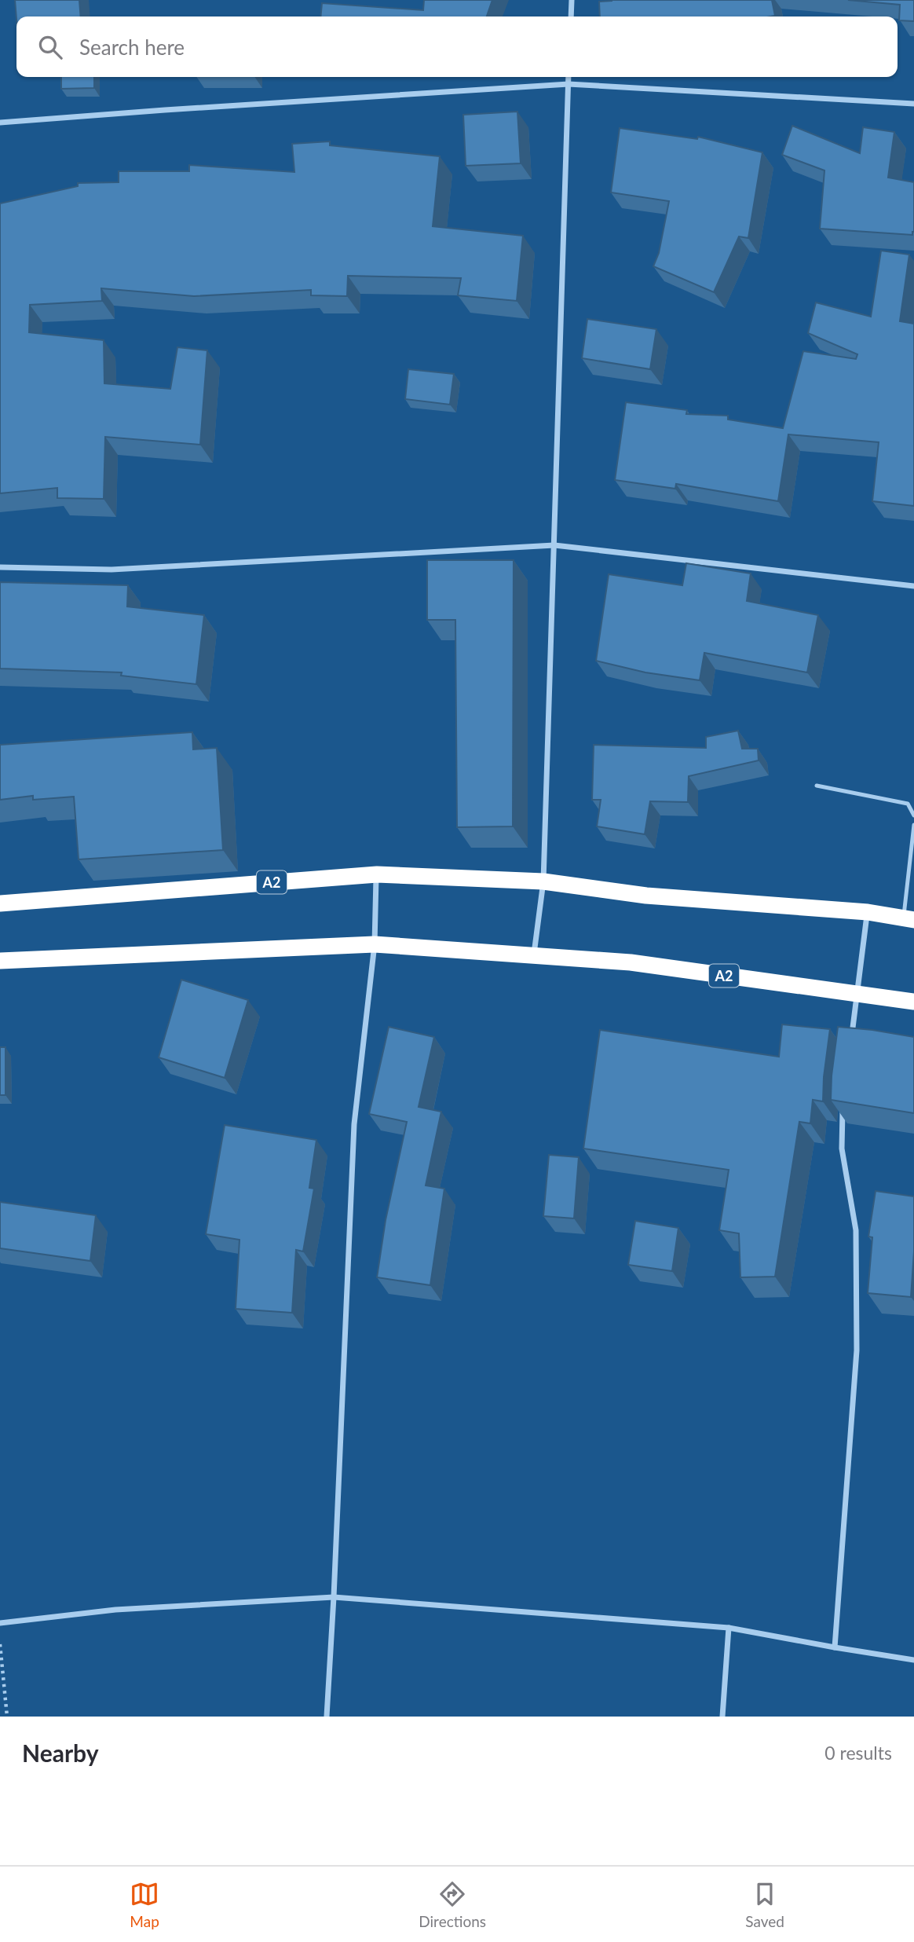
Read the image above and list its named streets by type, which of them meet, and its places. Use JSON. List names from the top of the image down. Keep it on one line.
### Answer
{"streets":{"highway":["A2"]},"page":{"search":"Search here","heading":["Nearby","0 results"],"nav":["Map","Directions","Saved"]}}
